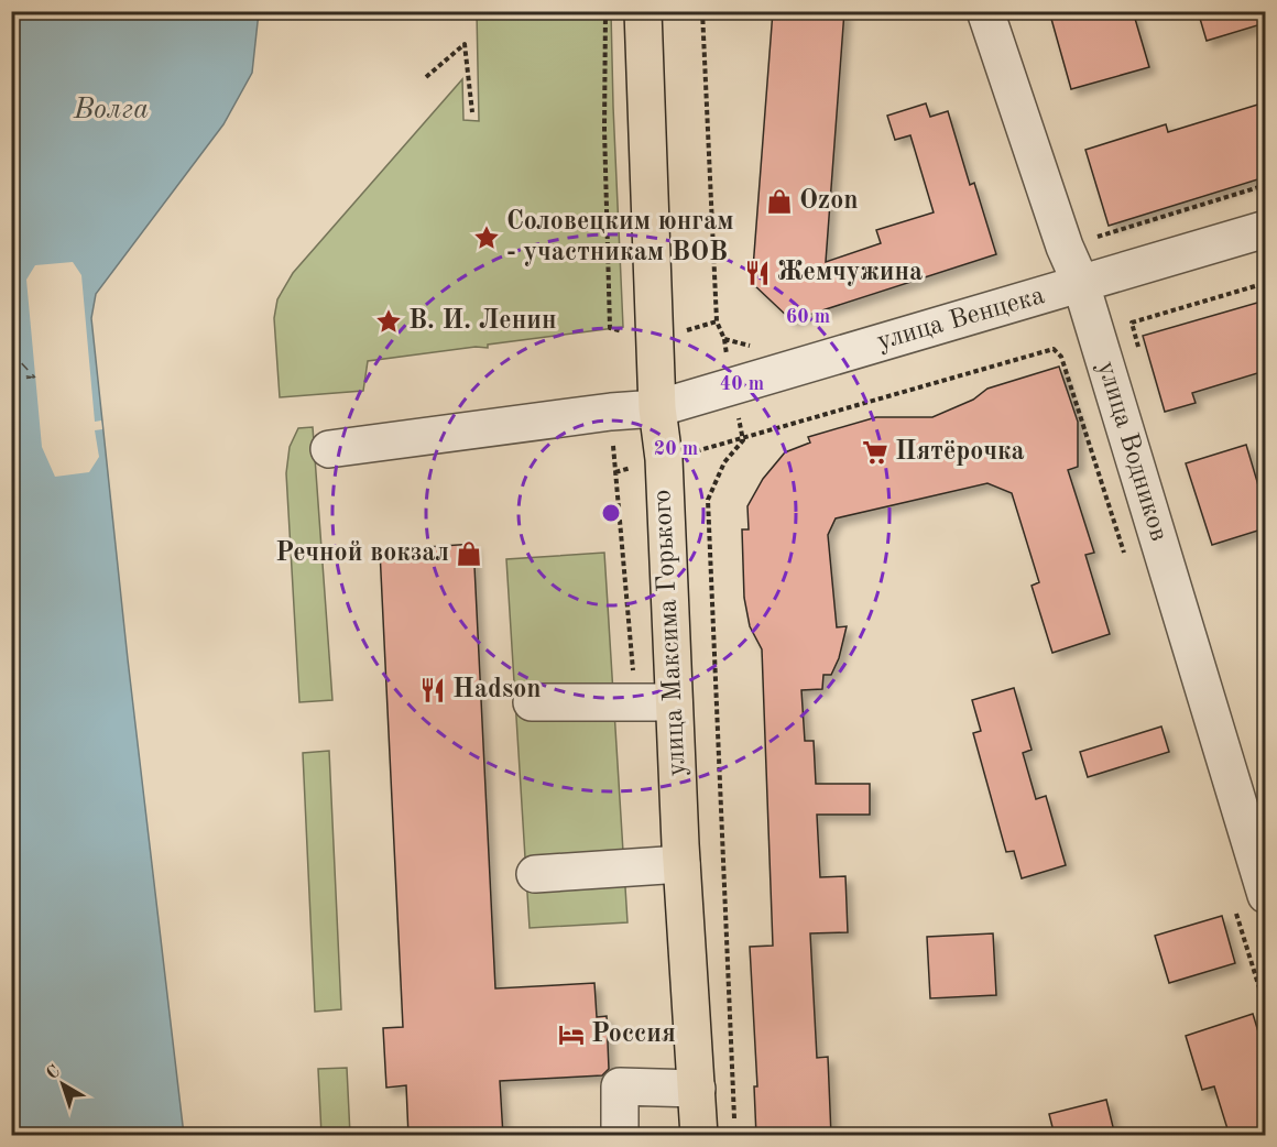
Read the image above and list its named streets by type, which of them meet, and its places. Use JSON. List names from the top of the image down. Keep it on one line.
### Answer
{"streets":{"main road":["улица Максима Горького"],"street":["улица Венцека","улица Водников"]},"crossings":[["улица Венцека","улица Водников"],["улица Венцека","улица Максима Горького"]],"water":["Волга"],"places":{"shop":["Ozon","Речной вокзал"],"place":["Соловецким юнгам - участникам ВОВ","В. И. Ленин"],"restaurant":["Жемчужина","Hadson"],"supermarket":["Пятёрочка"],"hotel":["Россия"]},"north":"top left","rings":["60 m","40 m","20 m"]}
